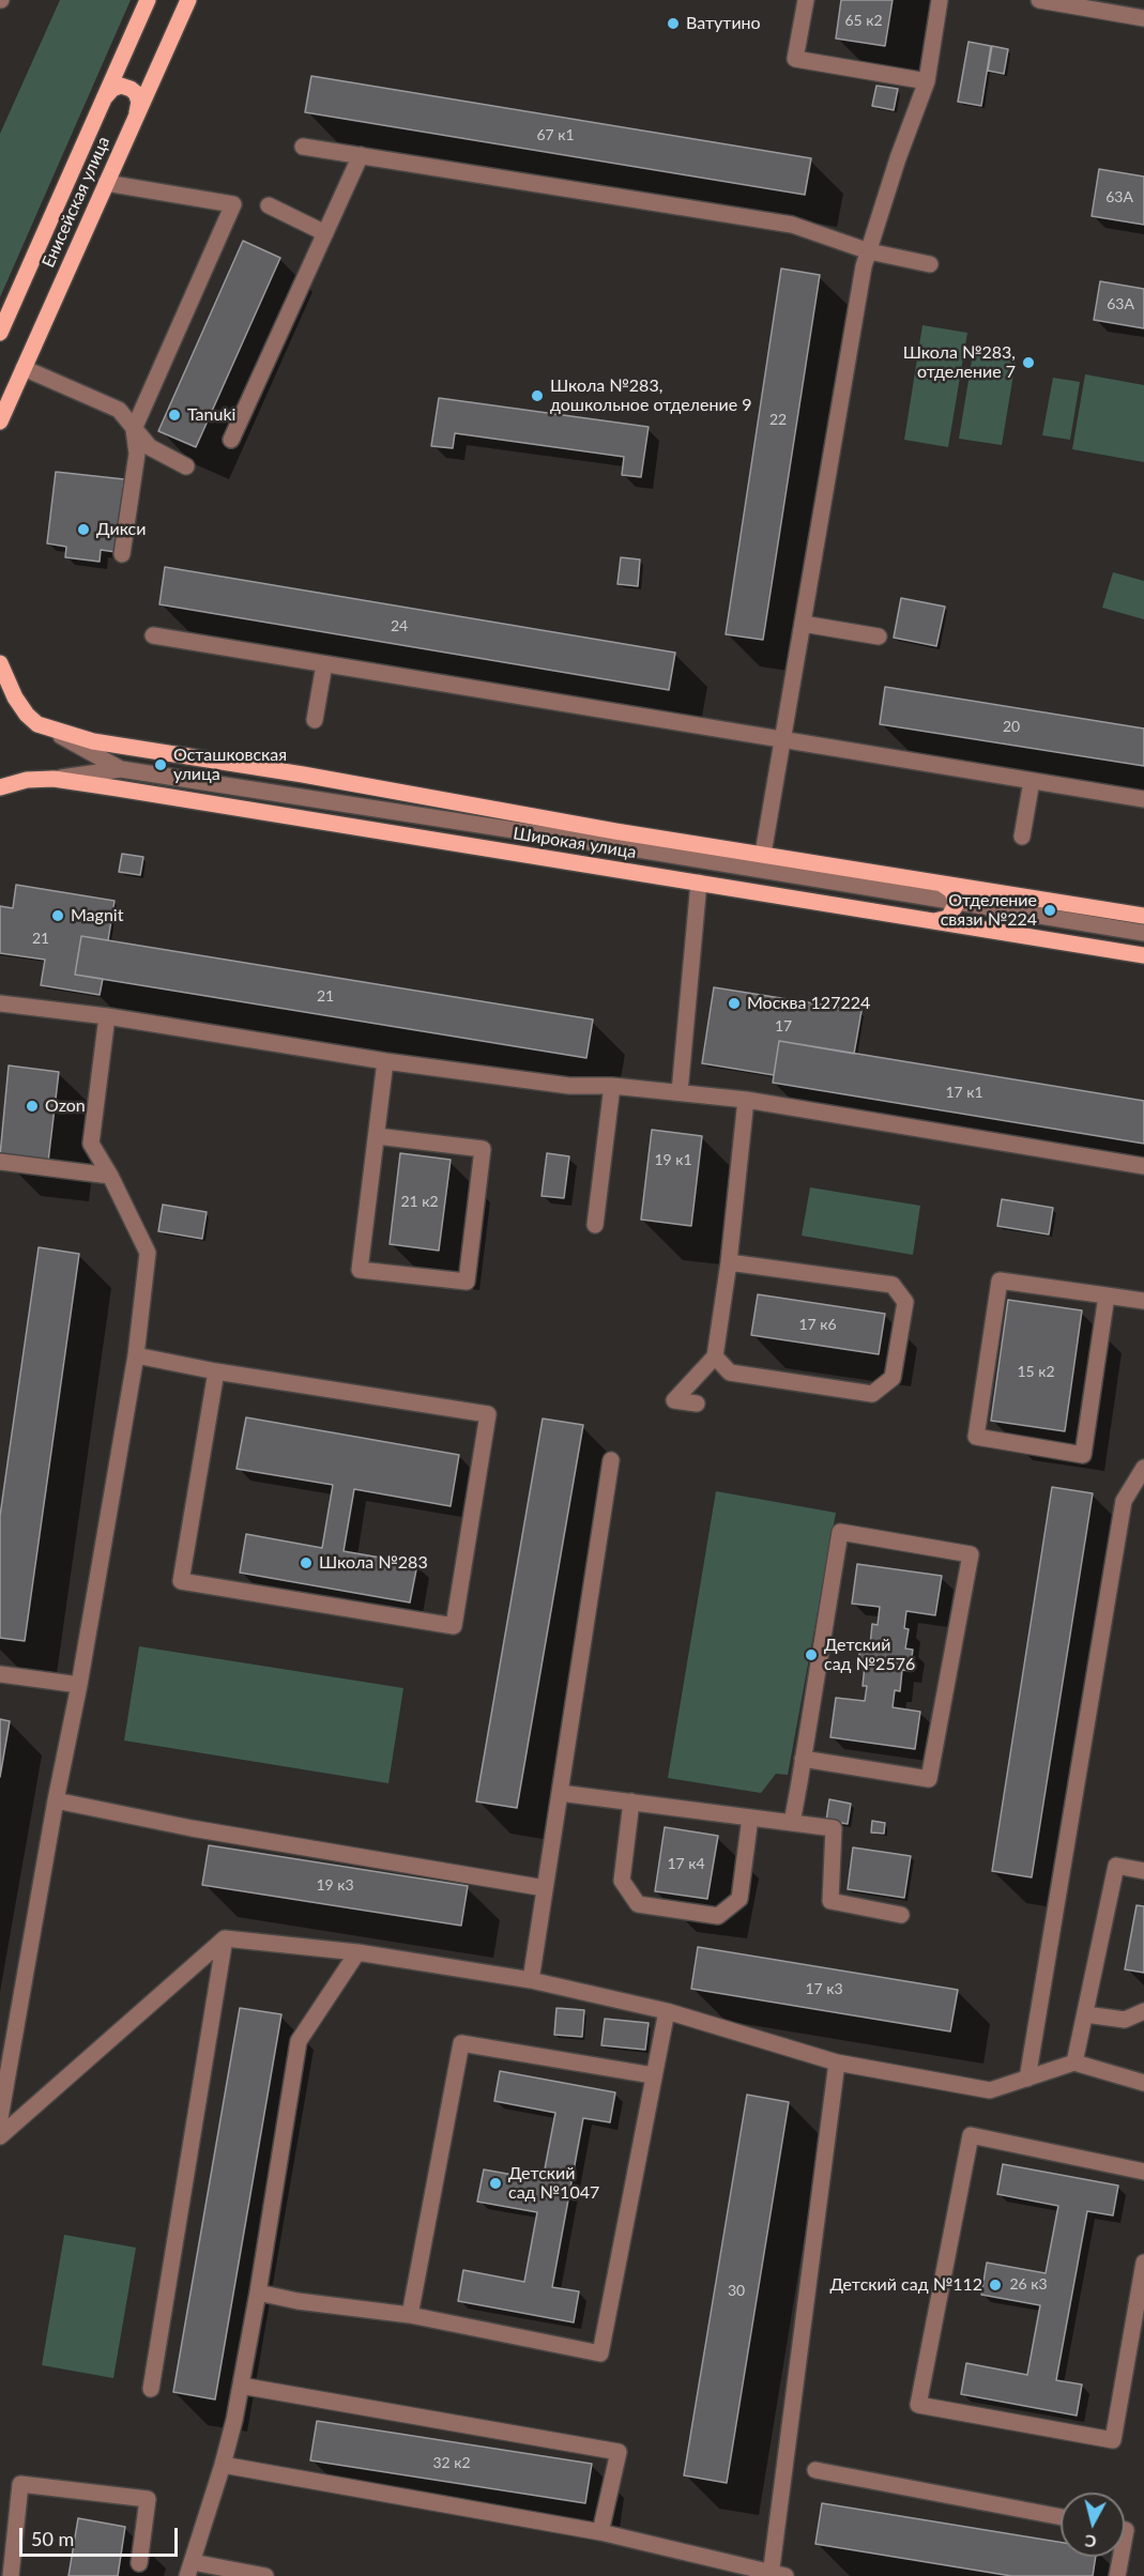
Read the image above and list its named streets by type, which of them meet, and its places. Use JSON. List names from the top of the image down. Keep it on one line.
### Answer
{"streets":{"main road":["Енисейская улица","Широкая улица"]},"places":["Ватутино","Школа №283, отделение 7","Школа №283, дошкольное отделение 9","Tanuki","Дикси","Осташковская улица","Отделение связи №224","Magnit","Москва 127224","Ozon","Школа №283","Детский сад №2576","Детский сад №1047","Детский сад №112"],"house_numbers":["65 к2","67 к1","63А","63А","22","24","20","21","21","17","17 к1","19 к1","21 к2","17 к6","15 к2","17 к4","19 к3","17 к3","26 к3","30","32 к2"],"scale_bar":"50 m","north":"bottom"}
